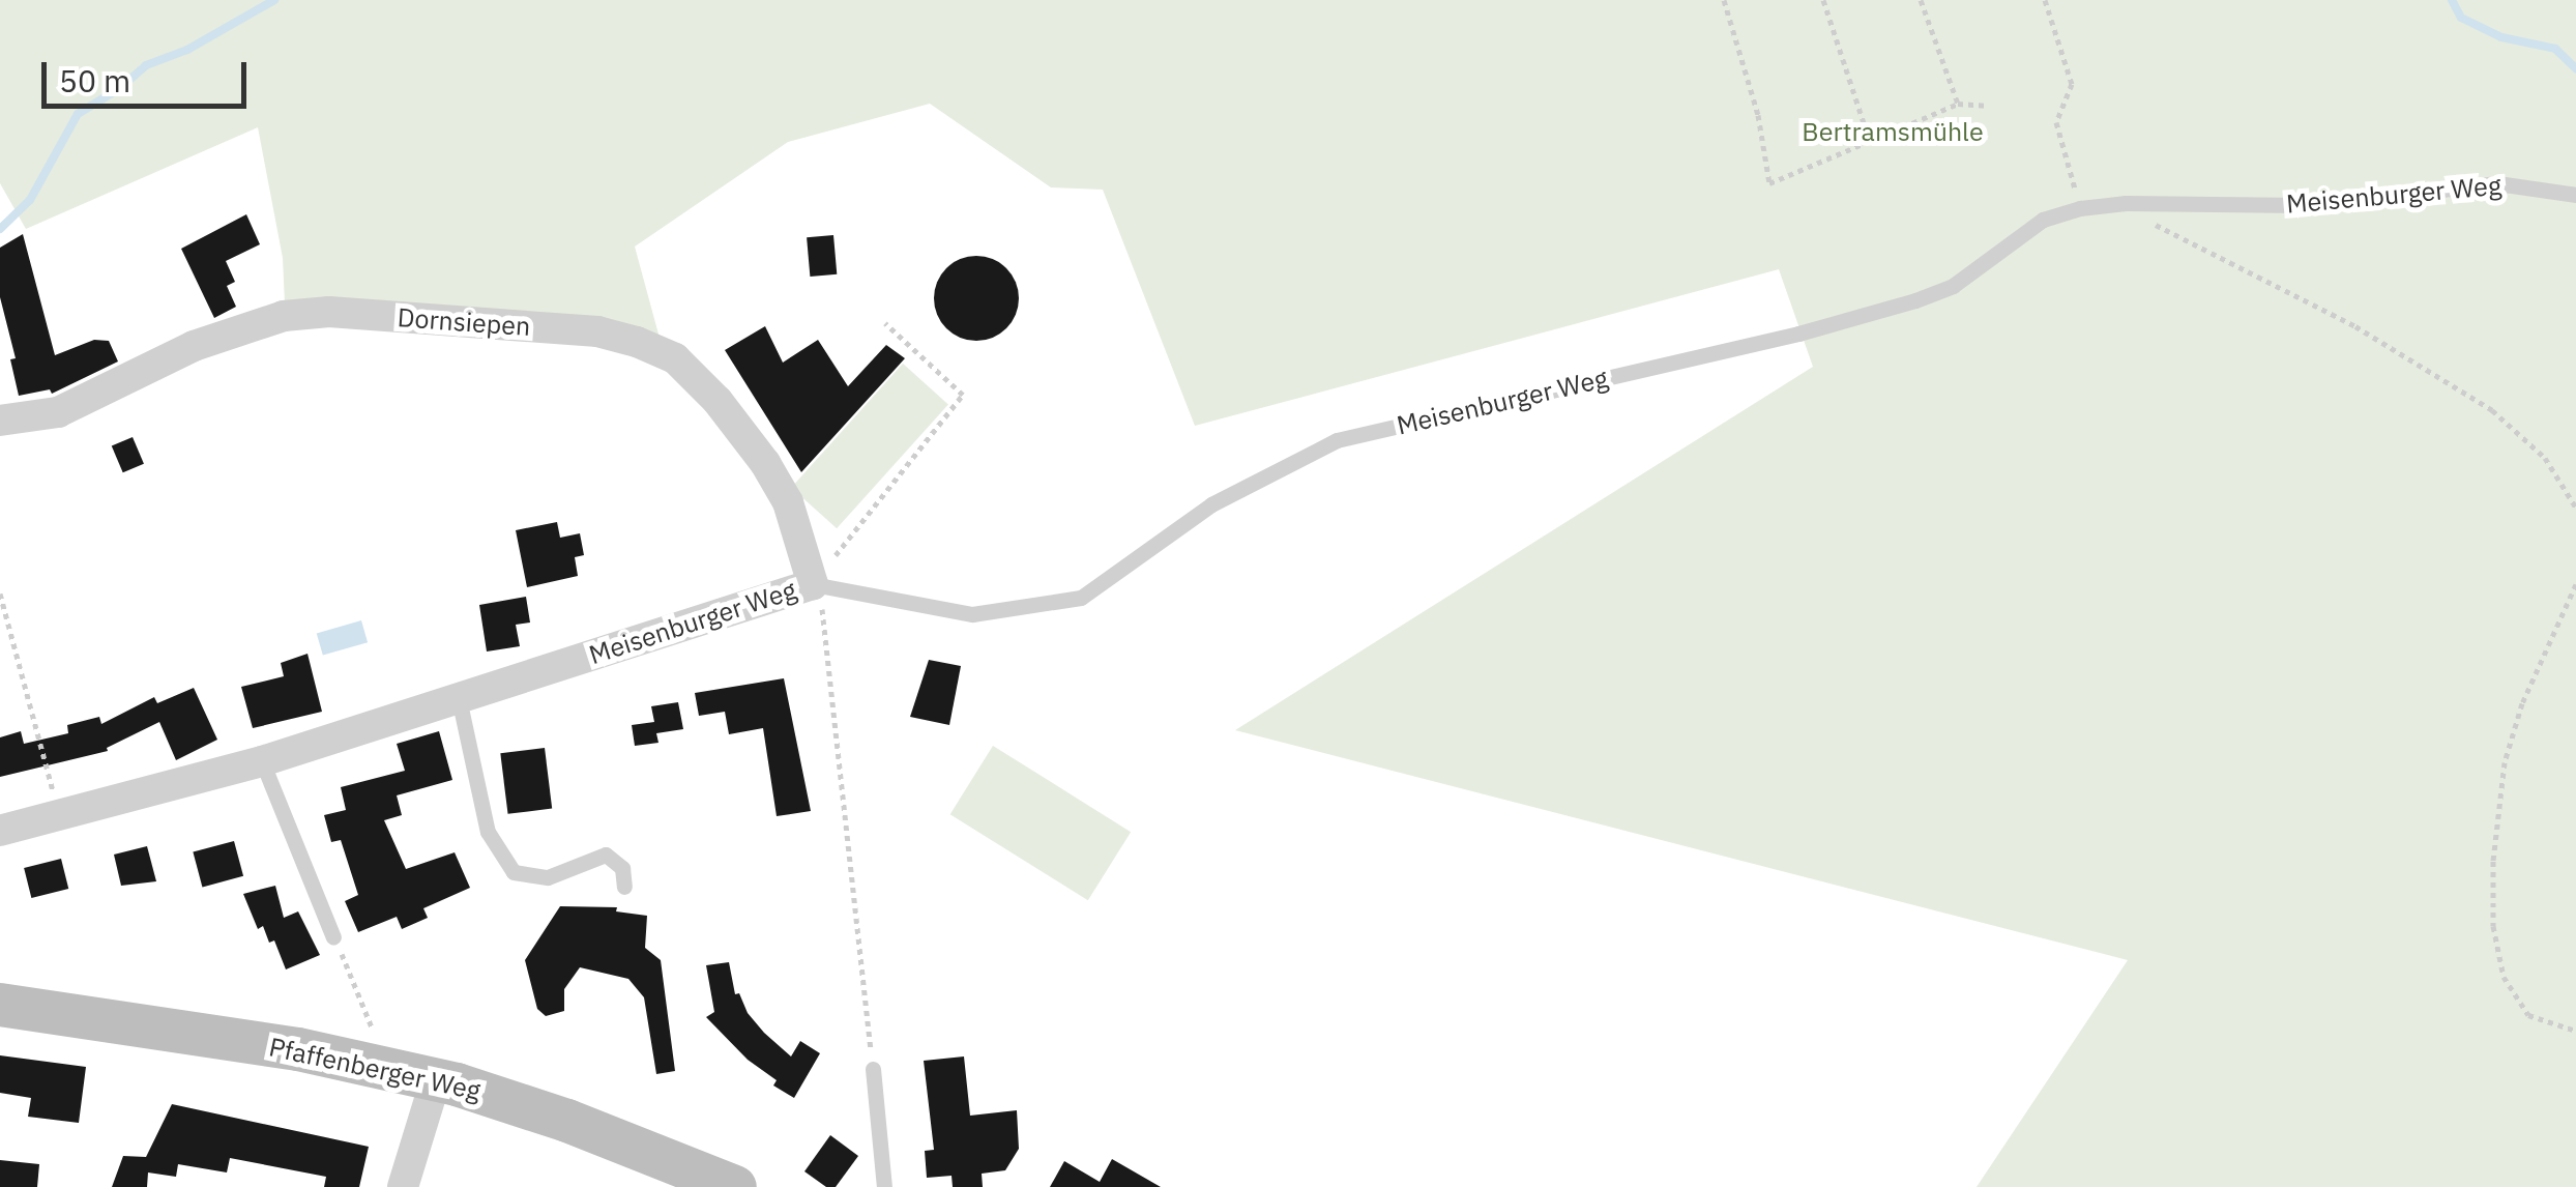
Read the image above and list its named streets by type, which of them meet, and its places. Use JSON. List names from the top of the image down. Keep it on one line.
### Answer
{"streets":{"main road":["Pfaffenberger Weg"],"street":["Meisenburger Weg","Dornsiepen"]},"crossings":[["Meisenburger Weg","Dornsiepen"]],"parks":["Bertramsmühle"],"scale_bar":"50 m"}
